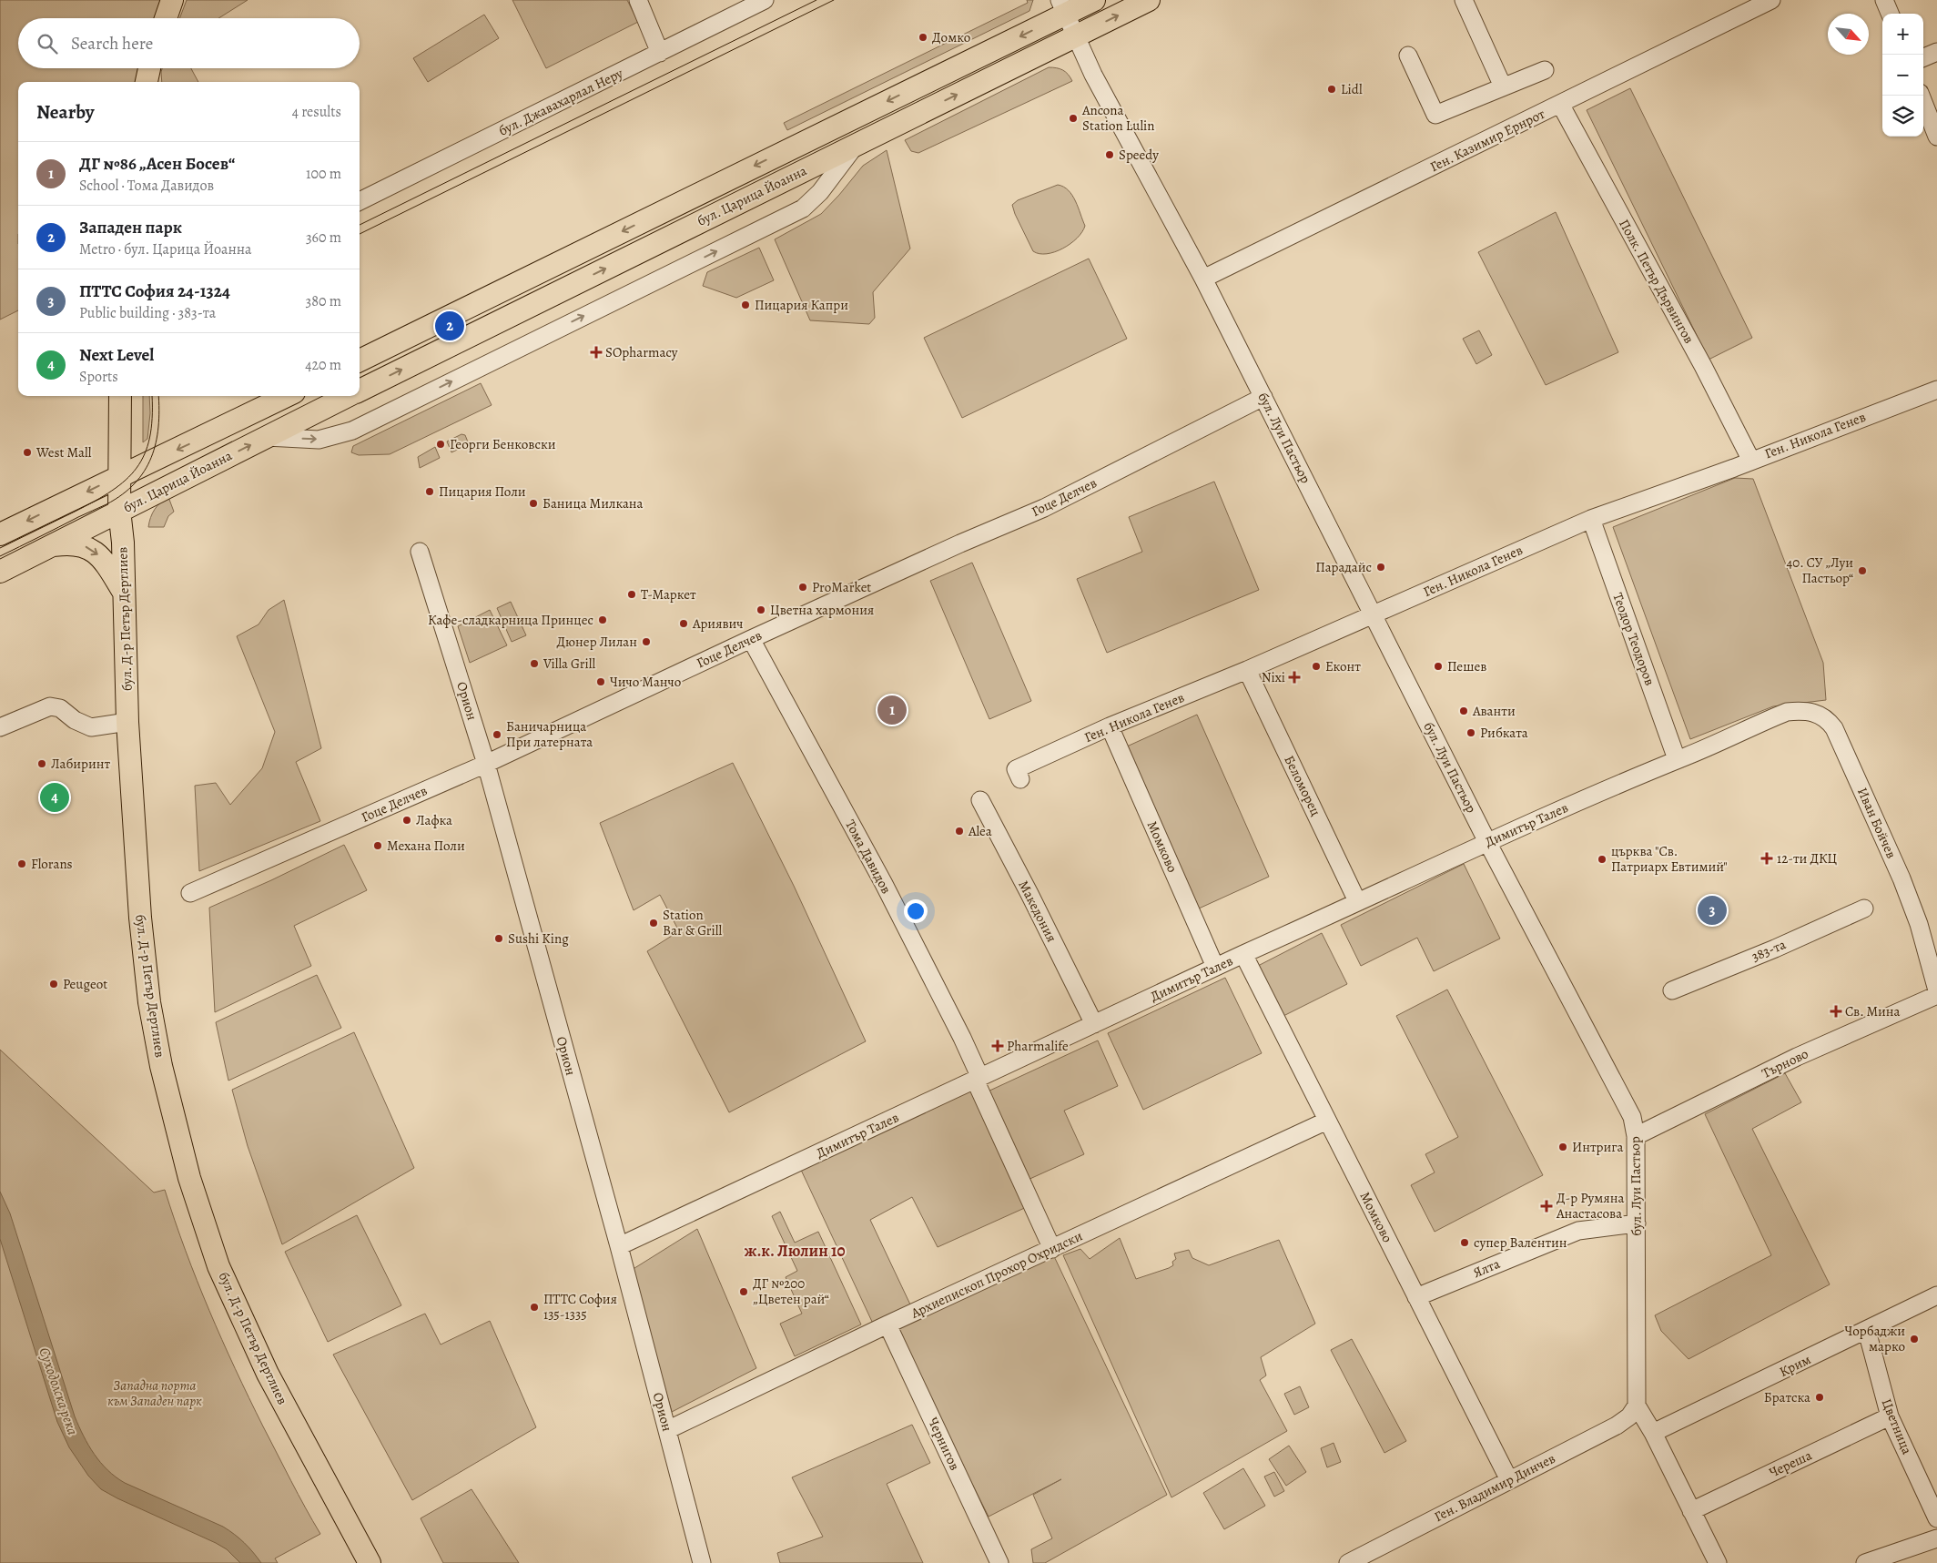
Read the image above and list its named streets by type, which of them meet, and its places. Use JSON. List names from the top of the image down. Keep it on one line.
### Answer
{"streets":{"main road":["бул. Царица Йоанна","бул. Д-р Петър Дертлиев"],"street":["бул. Джавахарлал Неру","Ген. Казимир Ернрот","Полк. Петър Дървингов","Ген. Никола Генев","бул. Луи Пастьор","Гоце Делчев","Теодор Теодоров","Орион","Беломорец","Иван Бойчев","Димитър Талев","Момково","Тома Давидов","Македония","383-та","Търново","Ялта","Архиепископ Прохор Охридски","Крим","Цветница","Чернигов","Череша","Ген. Владимир Динчев"]},"crossings":[["Ген. Казимир Ернрот","Полк. Петър Дървингов"],["Ген. Казимир Ернрот","бул. Луи Пастьор"],["бул. Царица Йоанна","бул. Луи Пастьор"],["бул. Царица Йоанна","бул. Д-р Петър Дертлиев"],["Полк. Петър Дървингов","Ген. Никола Генев"],["Ген. Никола Генев","бул. Луи Пастьор"],["Ген. Никола Генев","Теодор Теодоров"],["Ген. Никола Генев","Беломорец"],["Ген. Никола Генев","Момково"],["бул. Луи Пастьор","Гоце Делчев"],["бул. Луи Пастьор","Димитър Талев"],["бул. Луи Пастьор","Търново"],["бул. Луи Пастьор","Ялта"],["бул. Луи Пастьор","Ген. Владимир Динчев"],["Гоце Делчев","Орион"],["Гоце Делчев","Тома Давидов"],["Теодор Теодоров","Димитър Талев"],["Орион","Димитър Талев"],["Орион","Архиепископ Прохор Охридски"],["Беломорец","Димитър Талев"],["Иван Бойчев","Димитър Талев"],["Димитър Талев","Момково"],["Димитър Талев","Тома Давидов"],["Димитър Талев","Македония"],["Момково","Ялта"],["Момково","Архиепископ Прохор Охридски"],["Момково","Ген. Владимир Динчев"],["Тома Давидов","Архиепископ Прохор Охридски"],["Архиепископ Прохор Охридски","Чернигов"],["Крим","Цветница"],["Цветница","Череша"]],"districts":["ж.к. Люлин 10"],"water":["Суходолска река"],"parks":["Западна порта към Западен парк"],"places":{"other":["Домко","Lidl","Ancona Station Lulin","Speedy","Пицария Капри","Георги Бенковски","West Mall","Пицария Поли","Баница Милкана","Парадайс","40. СУ „Луи Пастьор“","ProMarket","Т-Маркет","Цветна хармония","Кафе-сладкарница Принцес","Ариявич","Дюнер Лилан","Villa Grill","Еконт","Пешев","Чичо Манчо","Аванти","Рибката","Баничарница При латерната","Лабиринт","Лафка","Alea","Механа Поли","църква \"Св. Патриарх Евтимий\"","Florans","Station Bar & Grill","Sushi King","Peugeot","Интрига","супер Валентин","ДГ №200 „Цветен рай“","ПТТС София 135-1335","Чорбаджи марко","Братска"],"health":["SOpharmacy","Nixi","12-ти ДКЦ","Св. Мина","Pharmalife","Д-р Румяна Анастасова"]},"north":"bottom right","page":{"map_buttons":["+","−"],"search":"Search here","heading":["Nearby","4 results"],"list":[{"mark":"1","name":"ДГ №86 „Асен Босев“","note":"School · Тома Давидов","value":"100 m"},{"mark":"2","name":"Западен парк","note":"Metro · бул. Царица Йоанна","value":"360 m"},{"mark":"3","name":"ПТТС София 24-1324","note":"Public building · 383-та","value":"380 m"},{"mark":"4","name":"Next Level","note":"Sports","value":"420 m"}],"pins":["2","1","4","3"]}}
